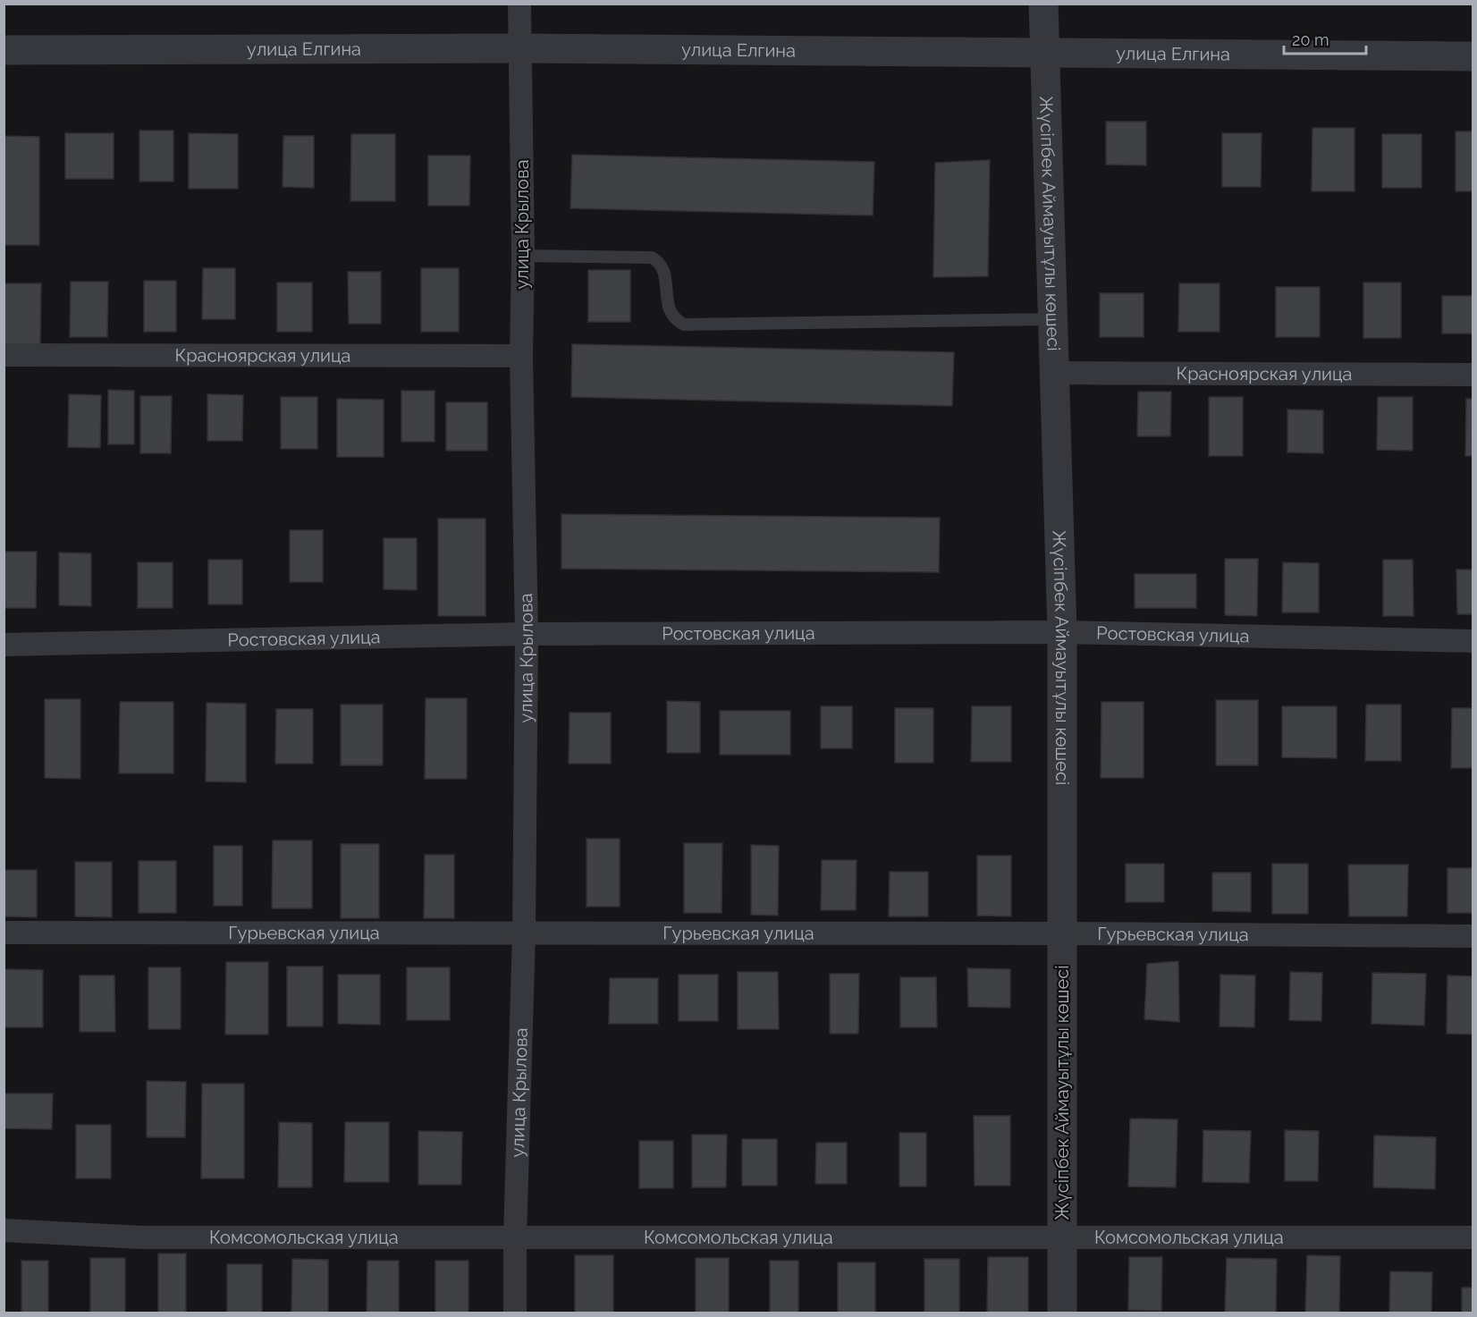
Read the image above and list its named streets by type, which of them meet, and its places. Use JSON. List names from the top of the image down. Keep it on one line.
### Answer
{"streets":{"street":["улица Елгина","улица Крылова","Жүсіпбек Аймауытұлы көшесі","Красноярская улица","Ростовская улица","Гурьевская улица","Комсомольская улица"]},"crossings":[["улица Елгина","улица Крылова"],["улица Елгина","Жүсіпбек Аймауытұлы көшесі"],["улица Крылова","Красноярская улица"],["улица Крылова","Ростовская улица"],["улица Крылова","Гурьевская улица"],["улица Крылова","Комсомольская улица"],["Жүсіпбек Аймауытұлы көшесі","Красноярская улица"],["Жүсіпбек Аймауытұлы көшесі","Ростовская улица"],["Жүсіпбек Аймауытұлы көшесі","Гурьевская улица"],["Жүсіпбек Аймауытұлы көшесі","Комсомольская улица"]],"scale_bar":"20 m"}
